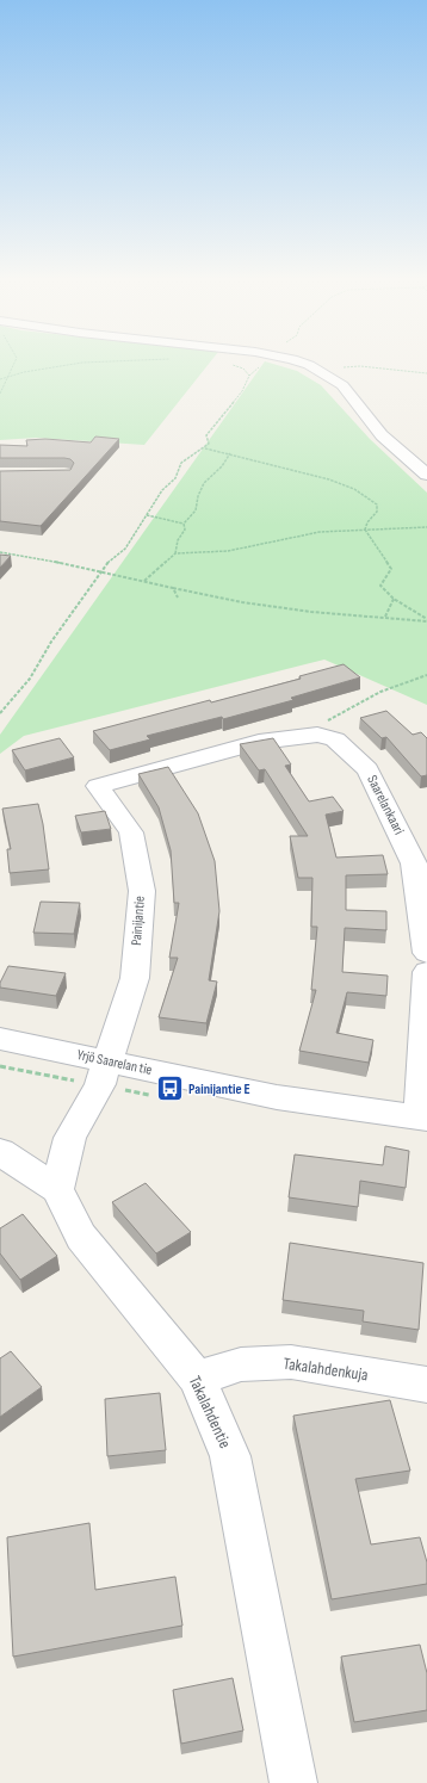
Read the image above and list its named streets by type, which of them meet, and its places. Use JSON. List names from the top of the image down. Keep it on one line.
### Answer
{"streets":{"street":["Saarelankaari","Painijantie","Yrjö Saarelan tie","Takalahdenkuja","Takalahdentie"]},"crossings":[["Saarelankaari","Painijantie"],["Painijantie","Yrjö Saarelan tie"],["Takalahdenkuja","Takalahdentie"]],"places":{"bus stop":["Painijantie E"]}}
